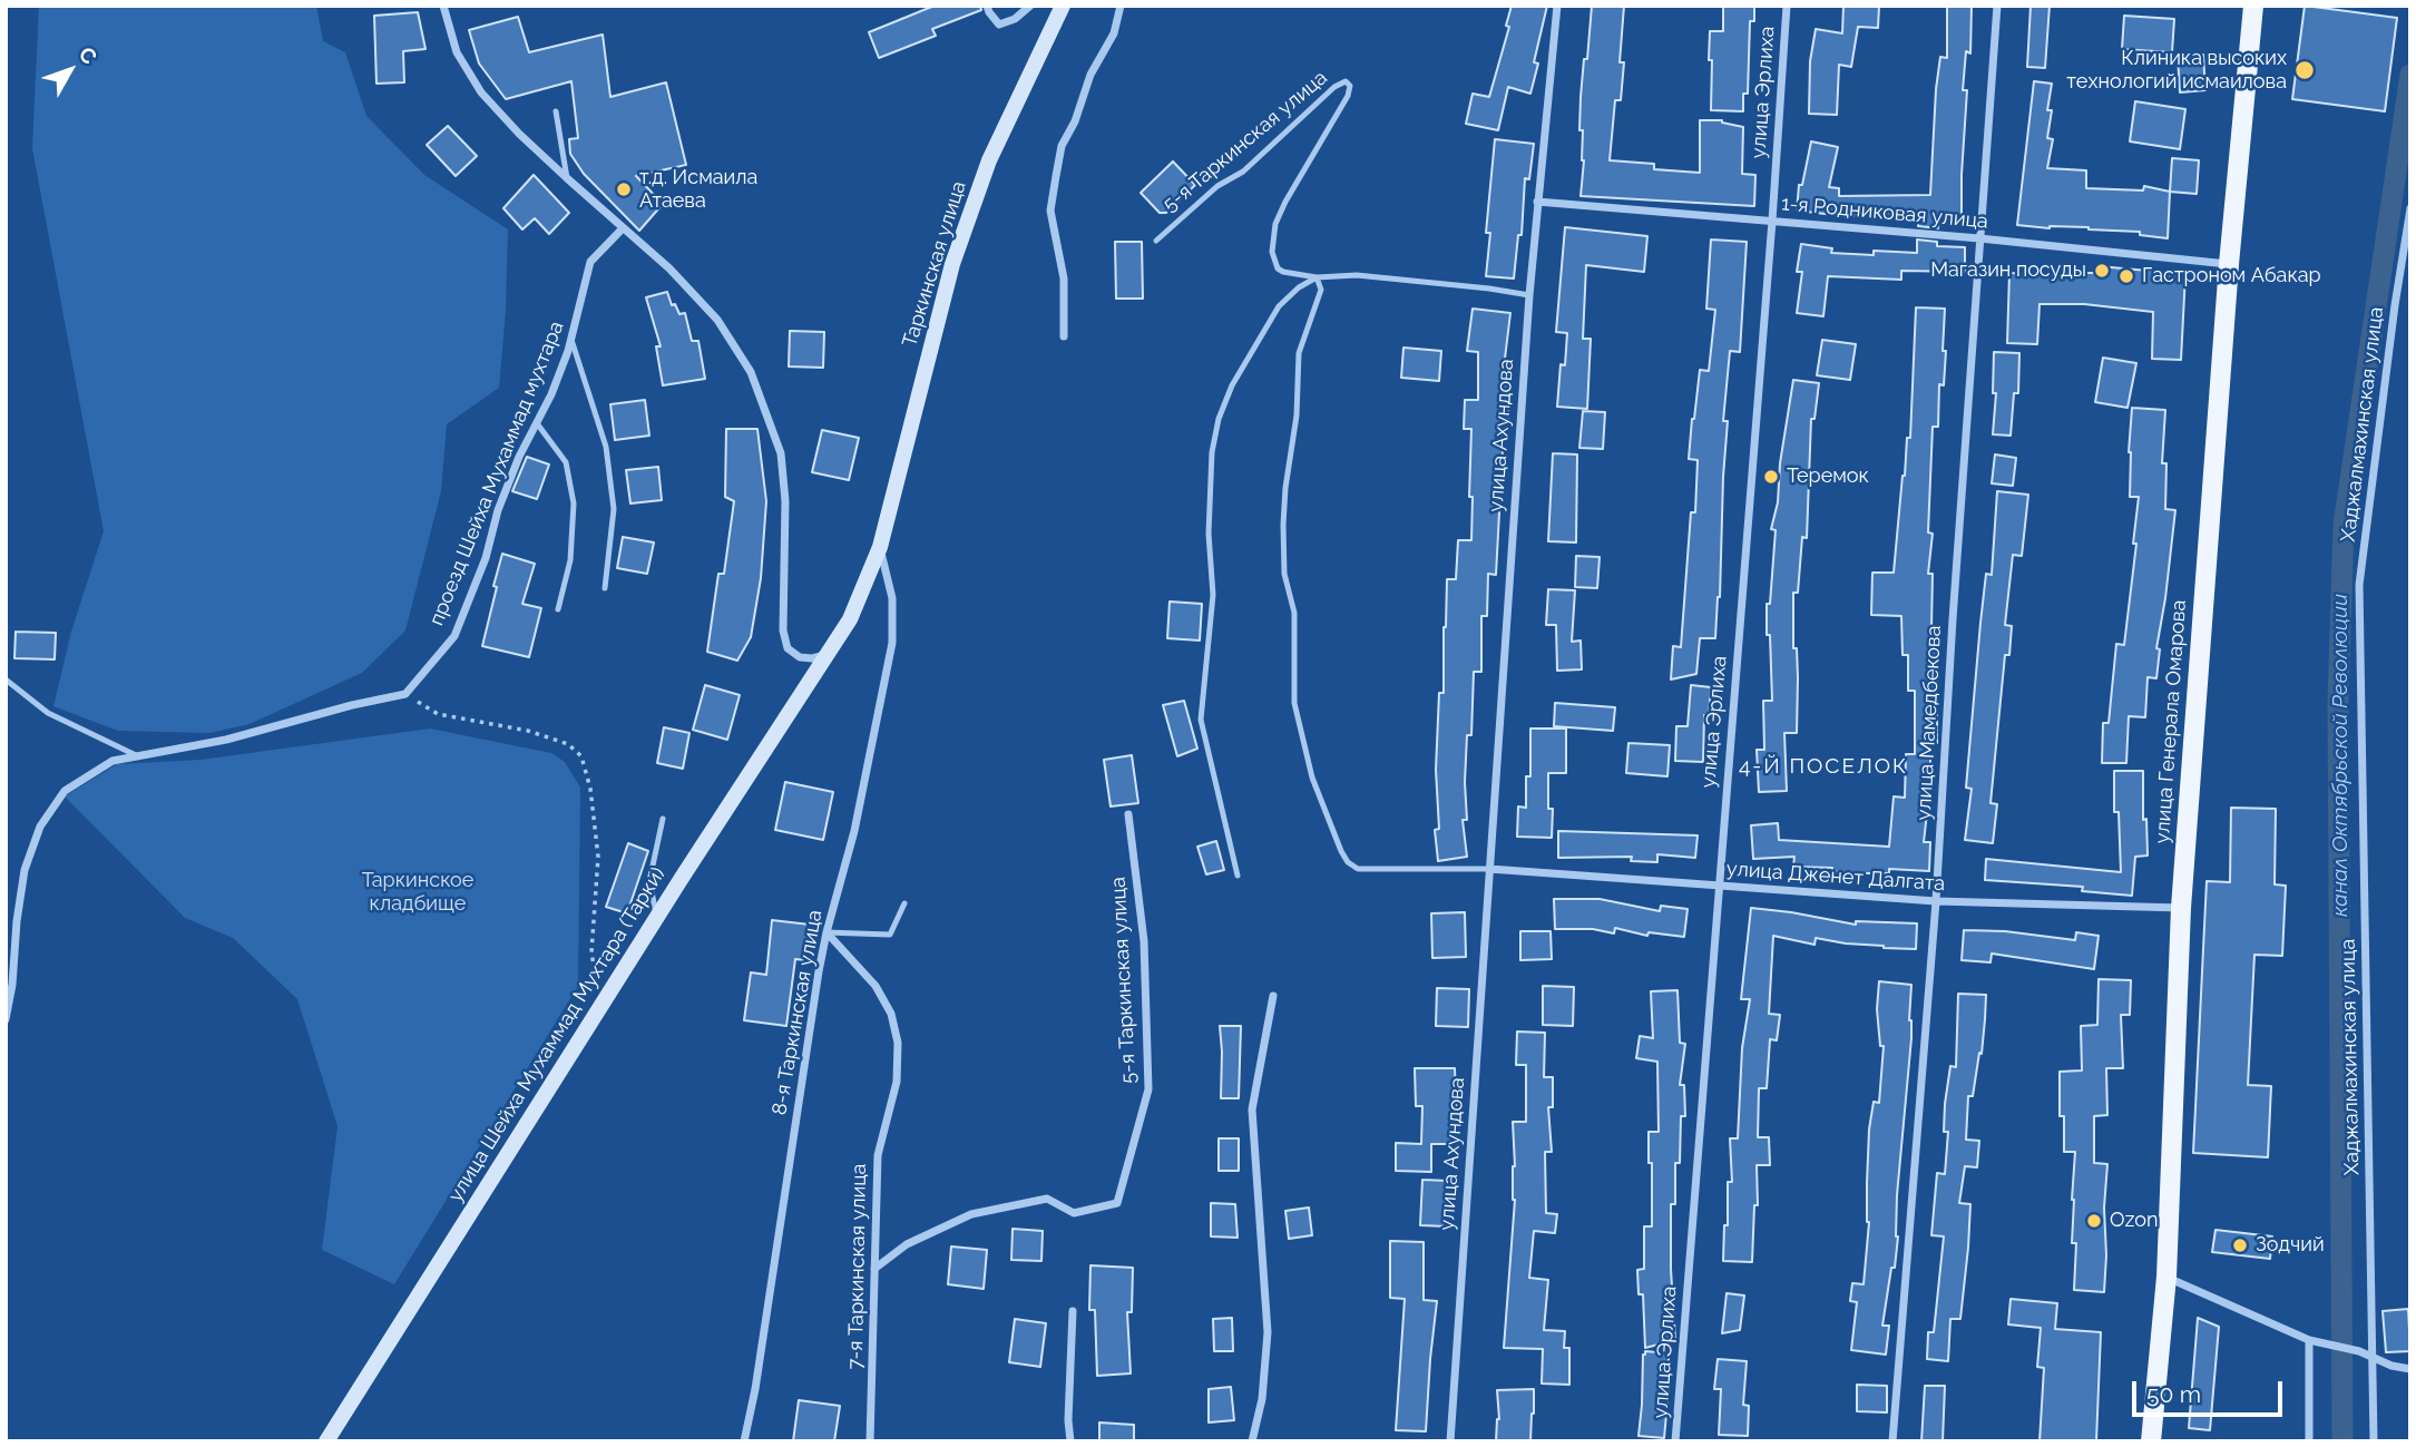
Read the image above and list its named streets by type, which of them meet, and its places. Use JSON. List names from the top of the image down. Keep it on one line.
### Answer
{"streets":{"main road":["улица Генерала Омарова"],"street":["улица Эрлиха","5-я Таркинская улица","1-я Родниковая улица","Таркинская улица","Хаджалмахинская улица","улица Ахундова","проезд Шейха Мухаммад мухтара","улица Мамедбекова","улица Дженет Далгата","8-я Таркинская улица","улица Шейха Мухаммад Мухтара (Тарки)","7-я Таркинская улица"]},"crossings":[["улица Эрлиха","1-я Родниковая улица"],["улица Эрлиха","улица Дженет Далгата"],["5-я Таркинская улица","улица Ахундова"],["5-я Таркинская улица","7-я Таркинская улица"],["1-я Родниковая улица","улица Ахундова"],["1-я Родниковая улица","улица Генерала Омарова"],["1-я Родниковая улица","улица Мамедбекова"],["Таркинская улица","8-я Таркинская улица"],["Таркинская улица","улица Шейха Мухаммад Мухтара (Тарки)"],["улица Ахундова","улица Дженет Далгата"],["улица Генерала Омарова","улица Дженет Далгата"],["улица Мамедбекова","улица Дженет Далгата"],["8-я Таркинская улица","улица Шейха Мухаммад Мухтара (Тарки)"],["8-я Таркинская улица","7-я Таркинская улица"]],"districts":["4-Й ПОСЕЛОК"],"water":["канал Октябрьской Революции"],"parks":["Таркинское кладбище"],"places":["Клиника высоких технологий исмаилова","т.д. Исмаила Атаева","Магазин посуды","Гастроном Абакар","Теремок","Ozon","Зодчий"],"scale_bar":"50 m","north":"top right"}
